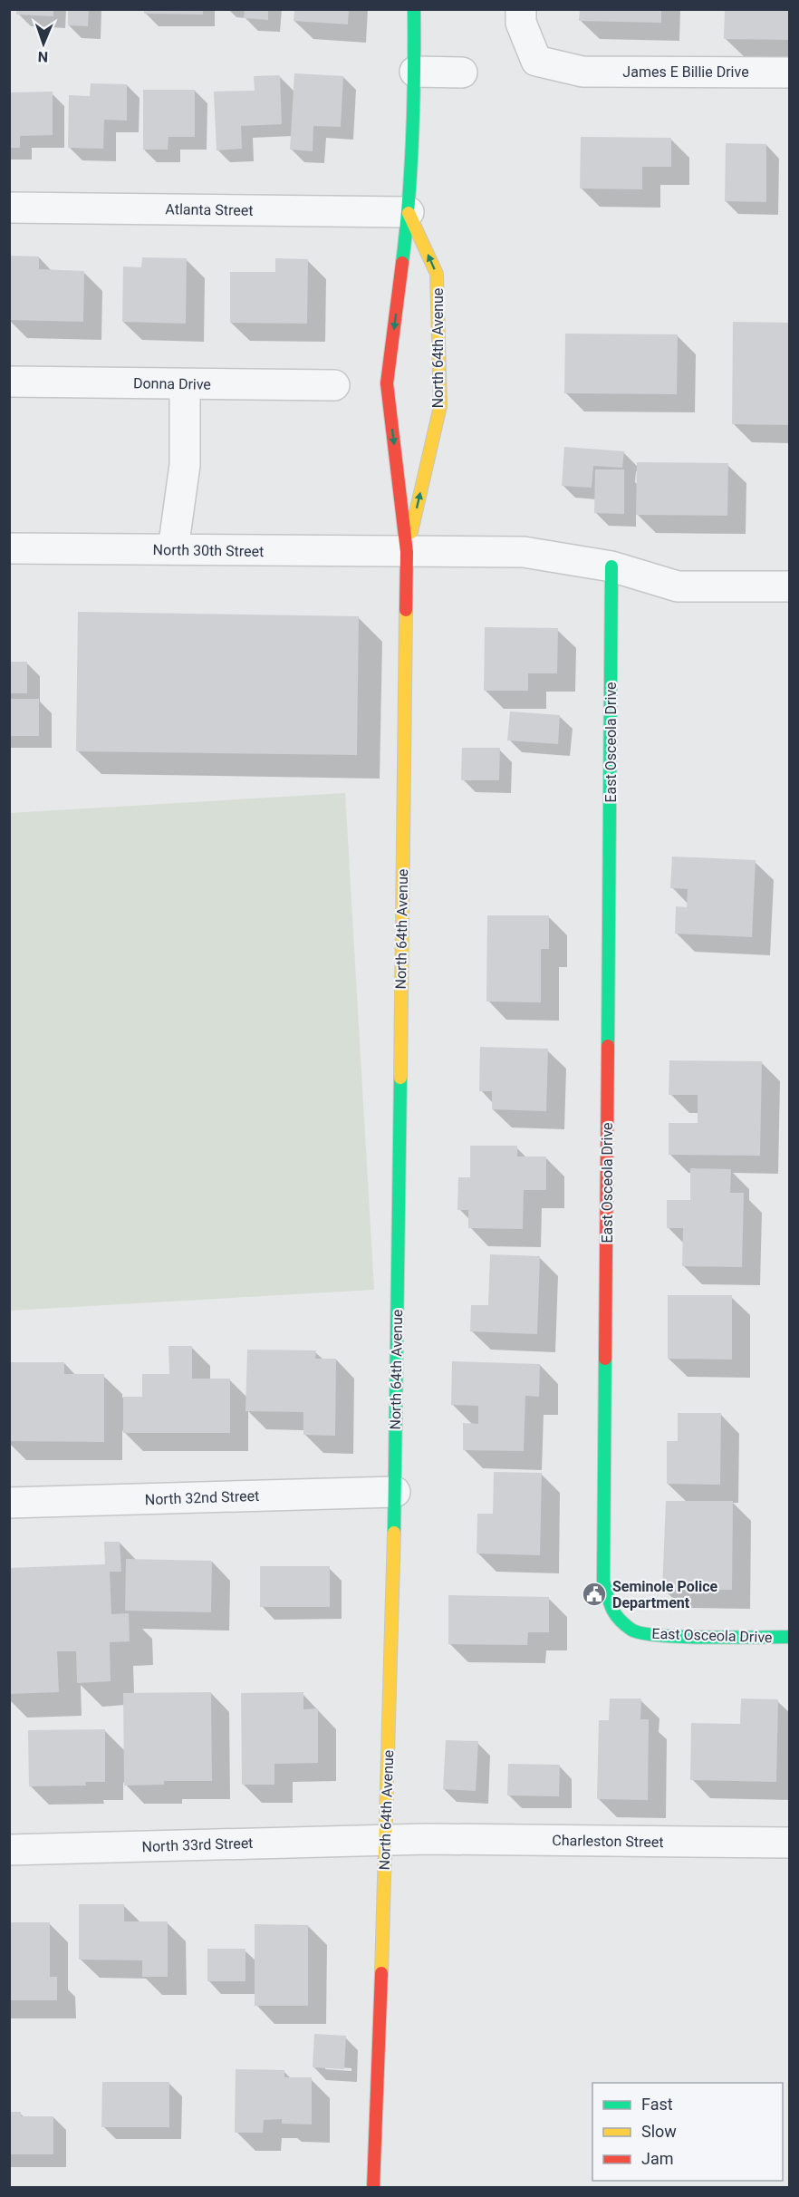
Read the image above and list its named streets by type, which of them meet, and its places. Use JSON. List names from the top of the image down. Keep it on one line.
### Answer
{"streets":{"street":["James E Billie Drive","Atlanta Street","North 64th Avenue","Donna Drive","North 30th Street","East Osceola Drive","North 32nd Street","Charleston Street","North 33rd Street"]},"crossings":[["Atlanta Street","North 64th Avenue"],["North 64th Avenue","North 30th Street"],["North 64th Avenue","North 32nd Street"],["North 64th Avenue","Charleston Street"],["North 64th Avenue","North 33rd Street"],["North 30th Street","East Osceola Drive"],["Charleston Street","North 33rd Street"]],"places":{"public building":["Seminole Police Department"]},"legend":["Fast","Slow","Jam"],"north":"bottom"}
